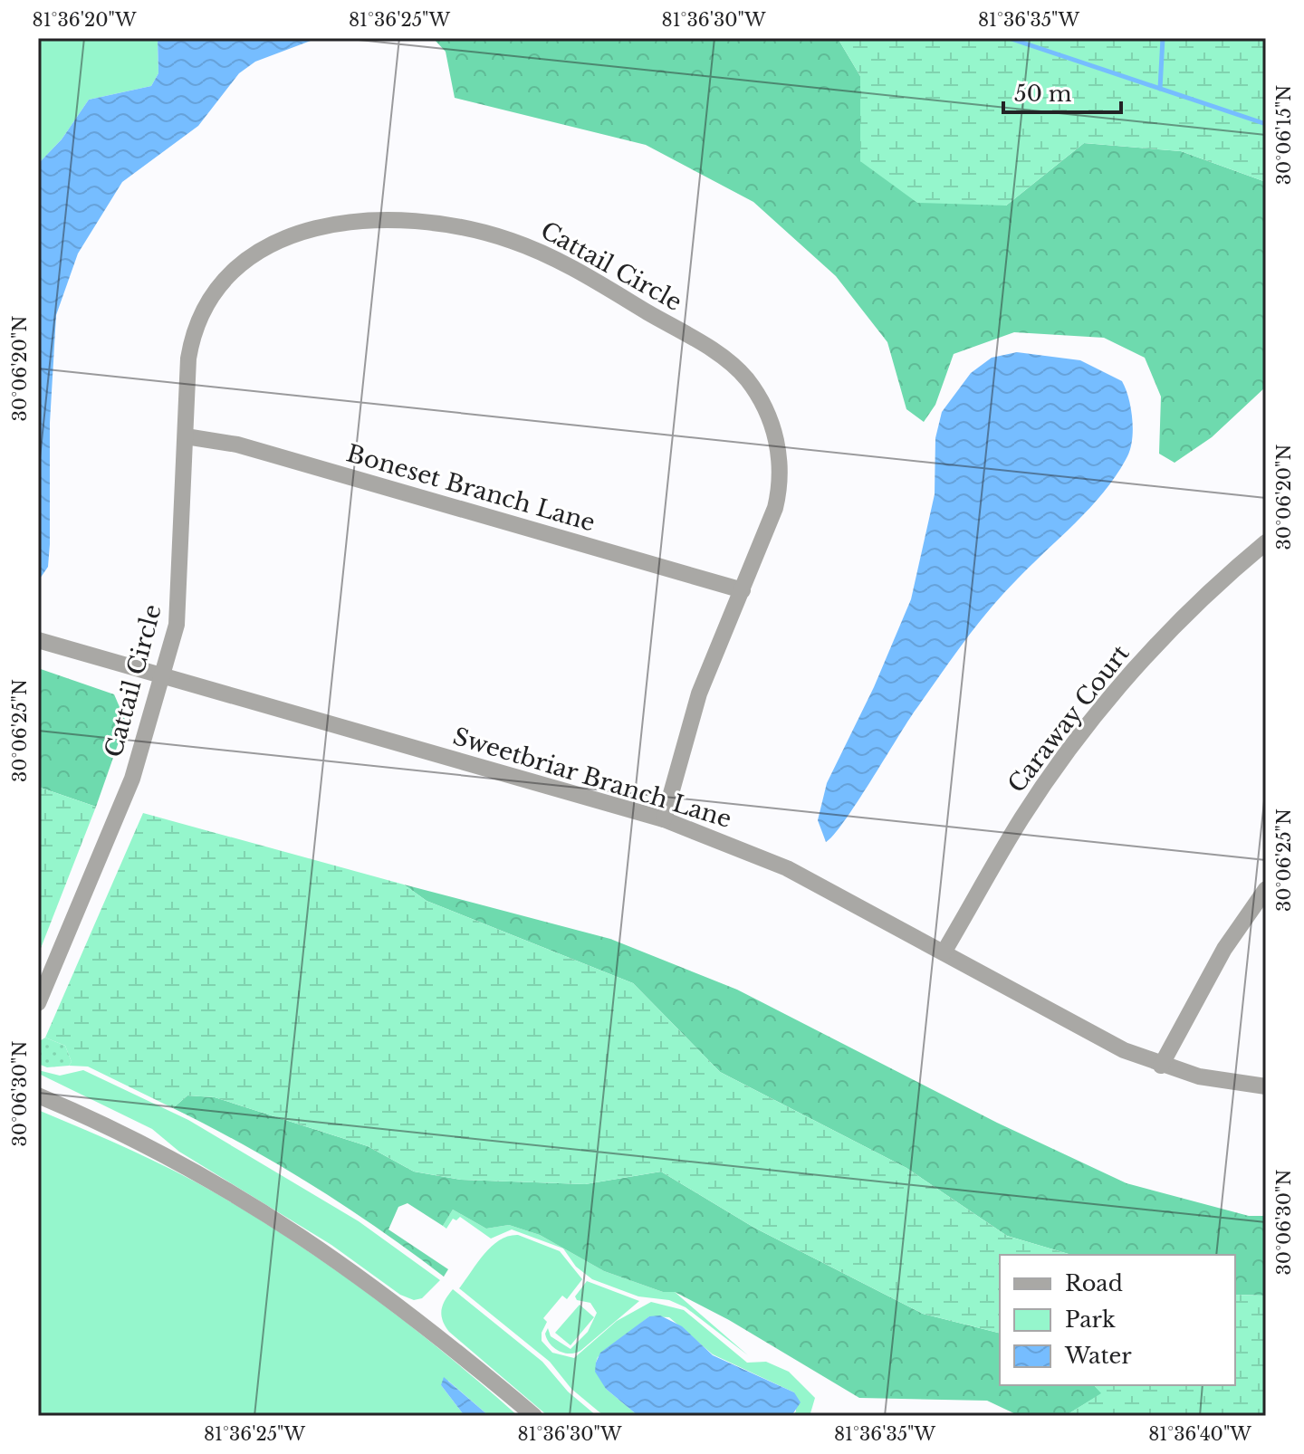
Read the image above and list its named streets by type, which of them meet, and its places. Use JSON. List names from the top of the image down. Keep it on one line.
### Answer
{"streets":{"street":["Cattail Circle","Boneset Branch Lane","Caraway Court","Sweetbriar Branch Lane"]},"crossings":[["Cattail Circle","Boneset Branch Lane"],["Cattail Circle","Sweetbriar Branch Lane"],["Caraway Court","Sweetbriar Branch Lane"]],"legend":["Road","Park","Water"],"scale_bar":"50 m","coordinates":["81°36'20\"W","81°36'25\"W","81°36'30\"W","81°36'35\"W","30°06'15\"N","30°06'20\"N","30°06'25\"N","30°06'30\"N","81°36'40\"W"]}
